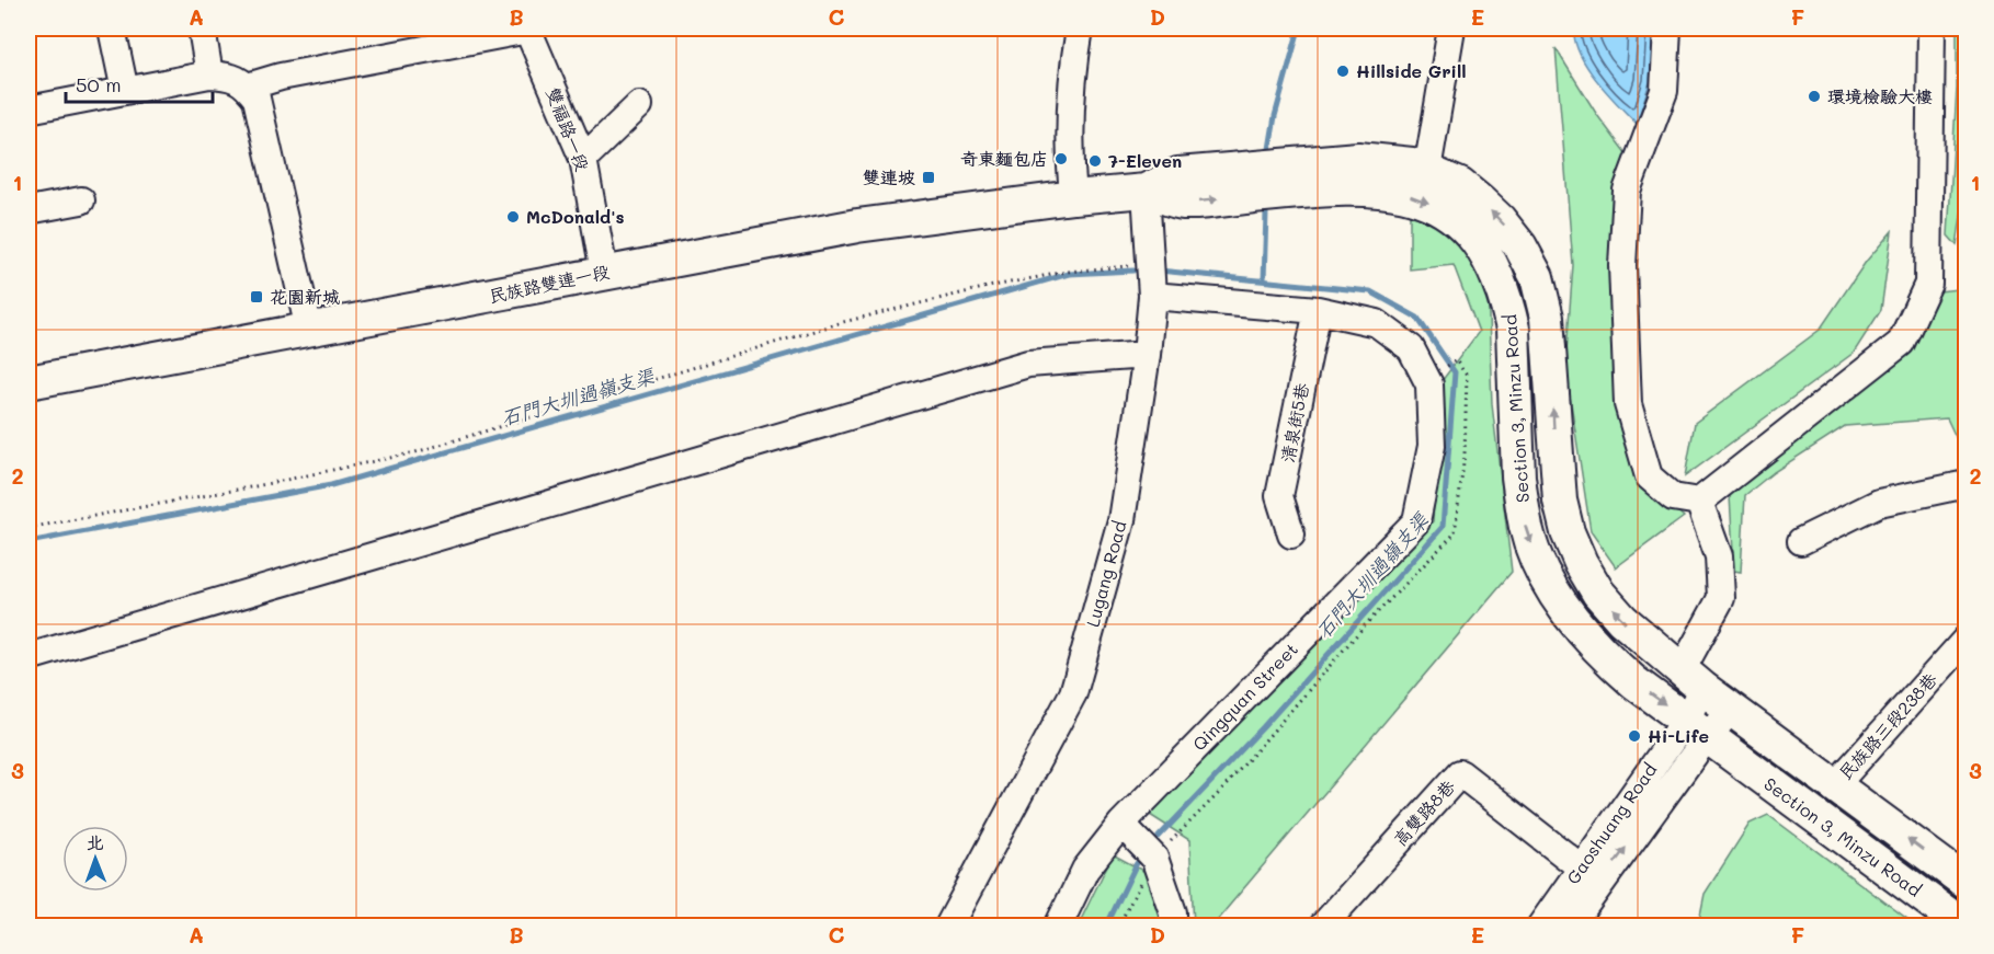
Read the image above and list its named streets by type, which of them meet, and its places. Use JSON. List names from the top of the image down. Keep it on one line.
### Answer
{"streets":{"main road":["民族路雙連一段","Section 3, Minzu Road"],"street":["雙福路一段","清泉街5巷","Lugang Road","Qingquan Street","民族路三段238巷","高雙路8巷","Gaoshuang Road"]},"crossings":[["雙福路一段","民族路雙連一段"],["民族路雙連一段","Section 3, Minzu Road"],["Section 3, Minzu Road","Lugang Road"],["Section 3, Minzu Road","民族路三段238巷"],["Section 3, Minzu Road","Gaoshuang Road"],["清泉街5巷","Qingquan Street"],["Lugang Road","Qingquan Street"],["高雙路8巷","Gaoshuang Road"]],"water":["石門大圳過嶺支渠"],"places":{"other":["Hillside Grill","環境檢驗大樓","奇東麵包店","7-Eleven","McDonald's","Hi-Life"],"transit":["雙連坡","花園新城"]},"scale_bar":"50 m","north":"top","grid":{"columns":["A","B","C","D","E","F"],"rows":["1","2","3"]}}
